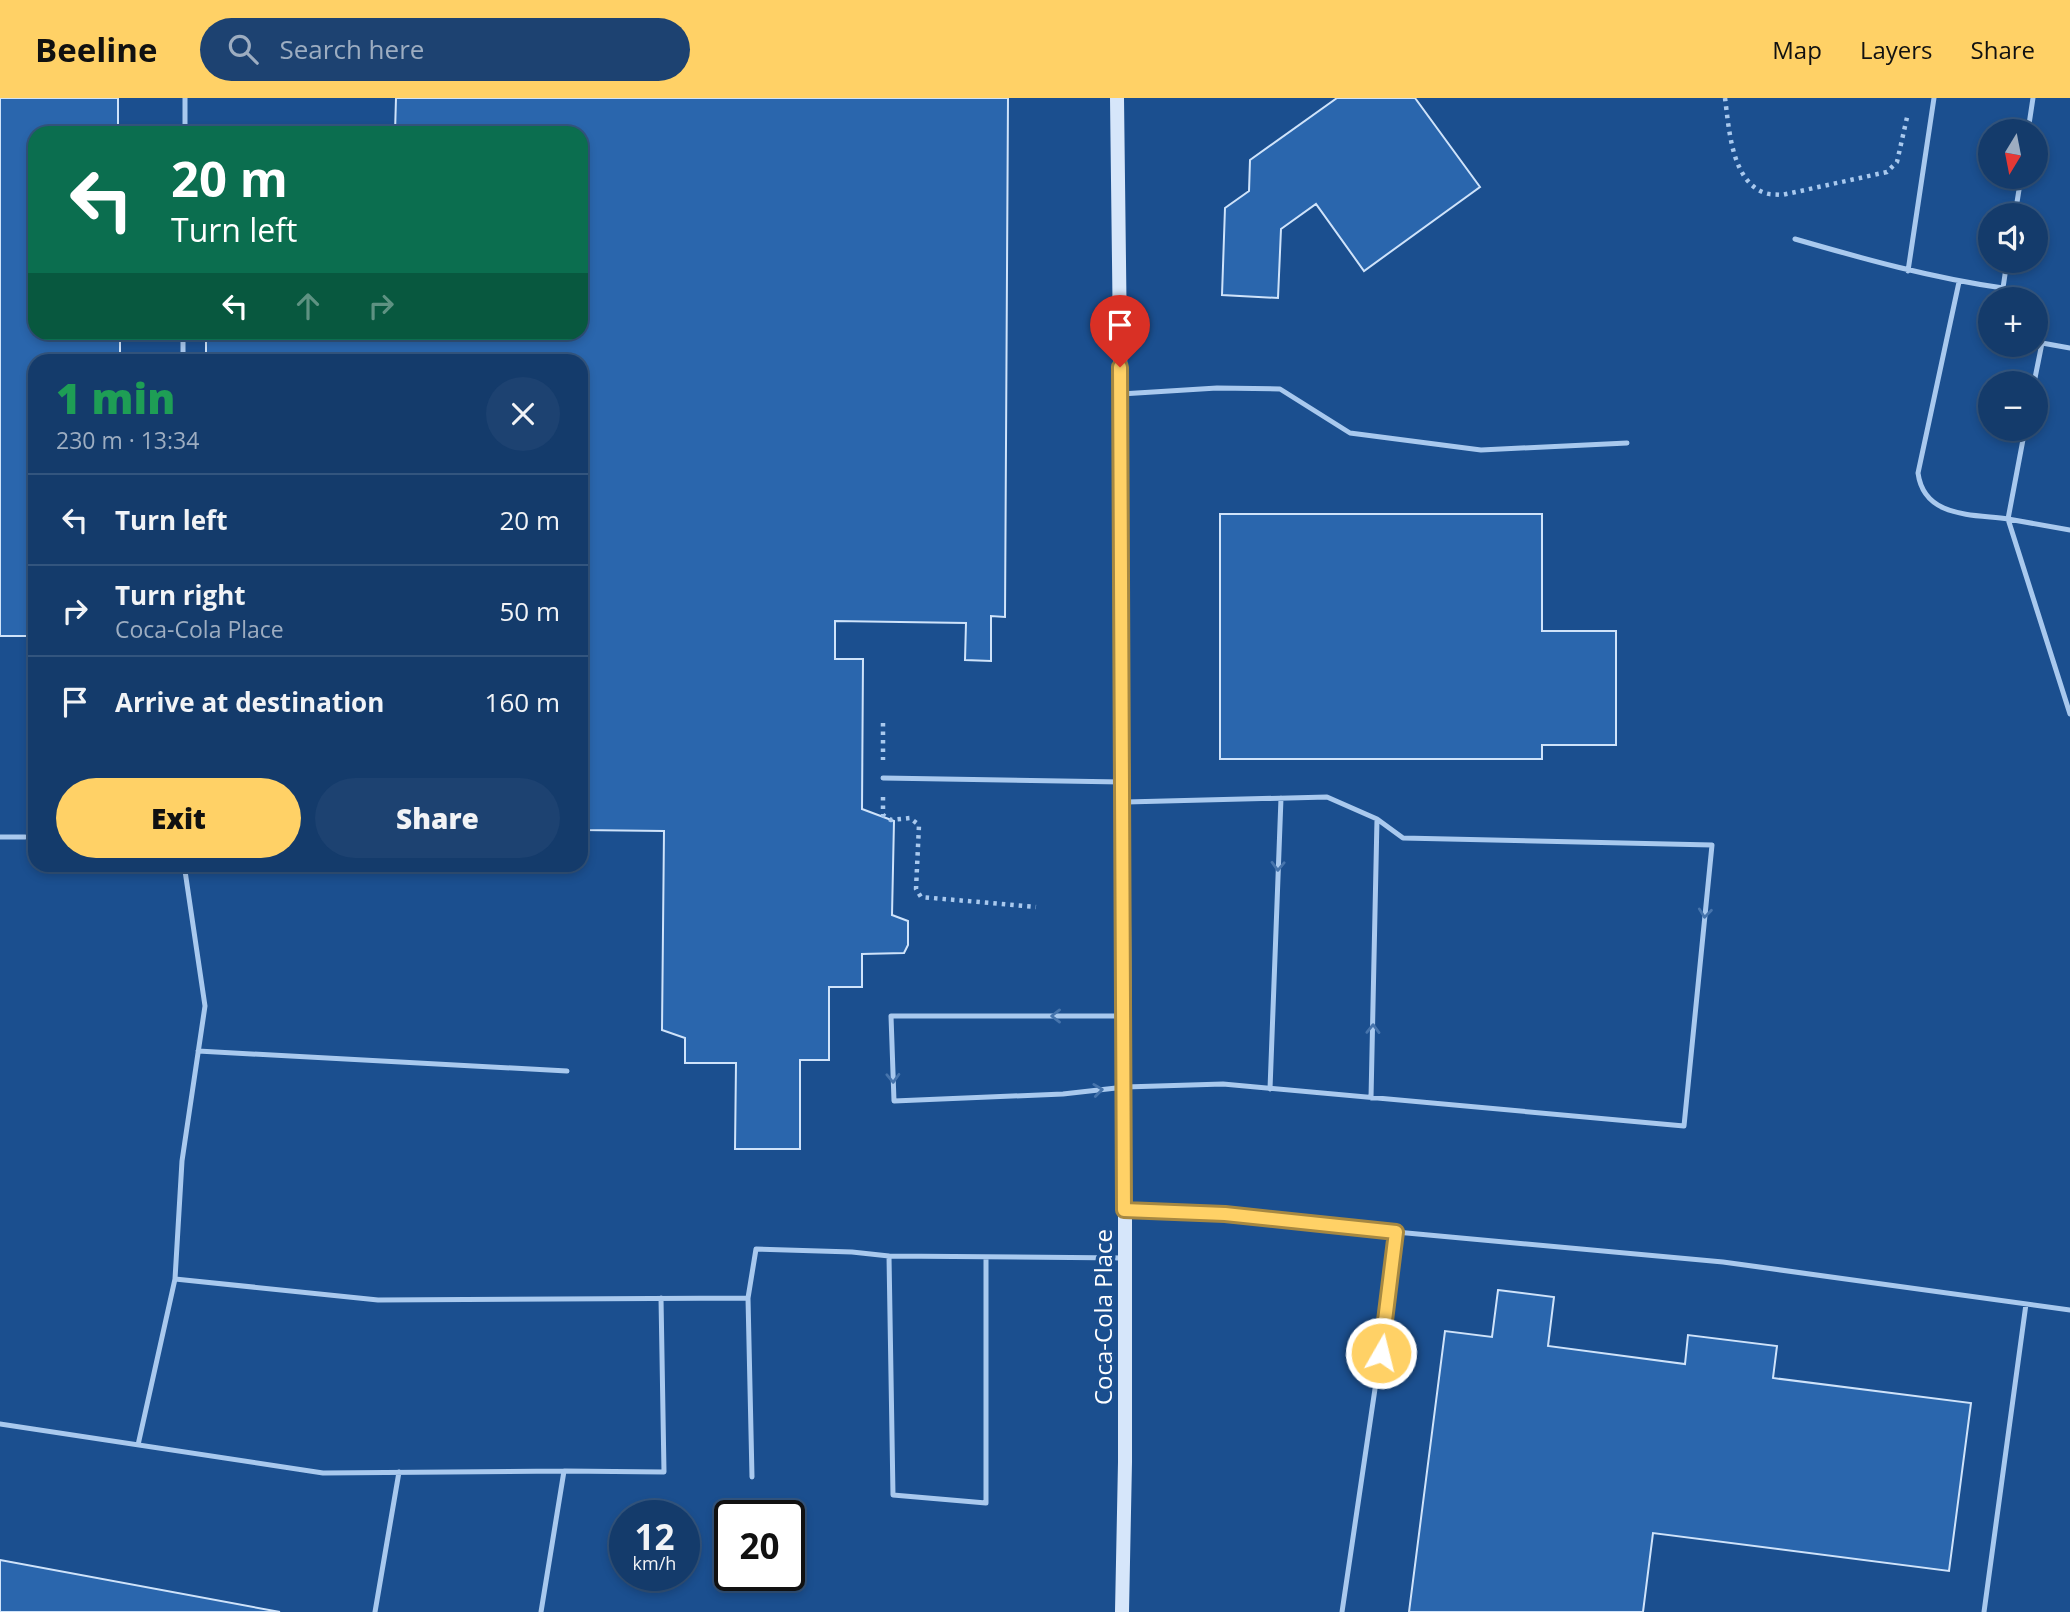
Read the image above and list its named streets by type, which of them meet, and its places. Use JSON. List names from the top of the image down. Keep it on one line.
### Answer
{"streets":{"street":["Coca-Cola Place"]},"north":"bottom","page":{"header":"Beeline","search":"Search here","nav":["Map","Layers","Share"],"map_buttons":["+","−"],"turn":["20 m","Turn left"],"heading":["1 min","230 m · 13:34"],"list":[{"name":"Turn left","value":"20 m"},{"name":"Turn right","note":"Coca-Cola Place","value":"50 m"},{"name":"Arrive at destination","value":"160 m"}],"buttons":["Exit","Share"],"speed":"12 km/h","limit":"20"}}
